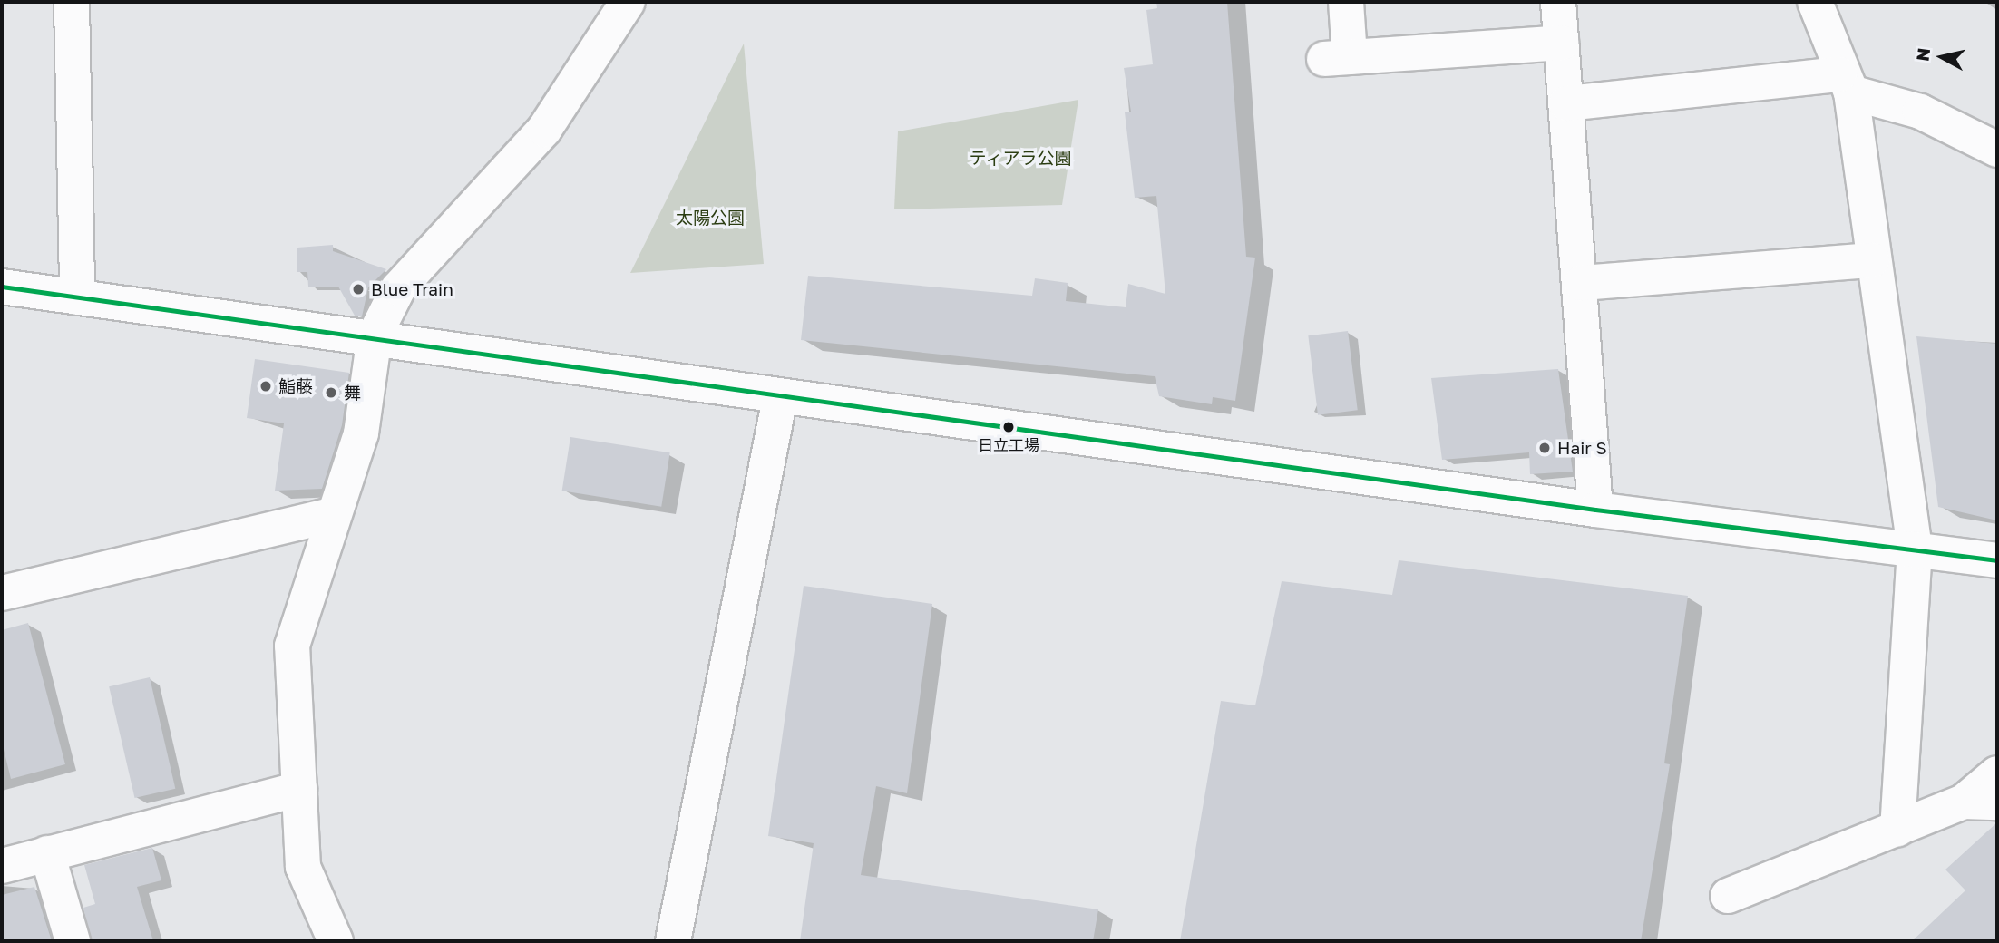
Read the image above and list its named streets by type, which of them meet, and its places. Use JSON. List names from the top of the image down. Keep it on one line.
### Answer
{"parks":["ティアラ公園","太陽公園"],"places":["Blue Train","鮨藤","舞","日立工場","Hair S"],"north":"left"}
